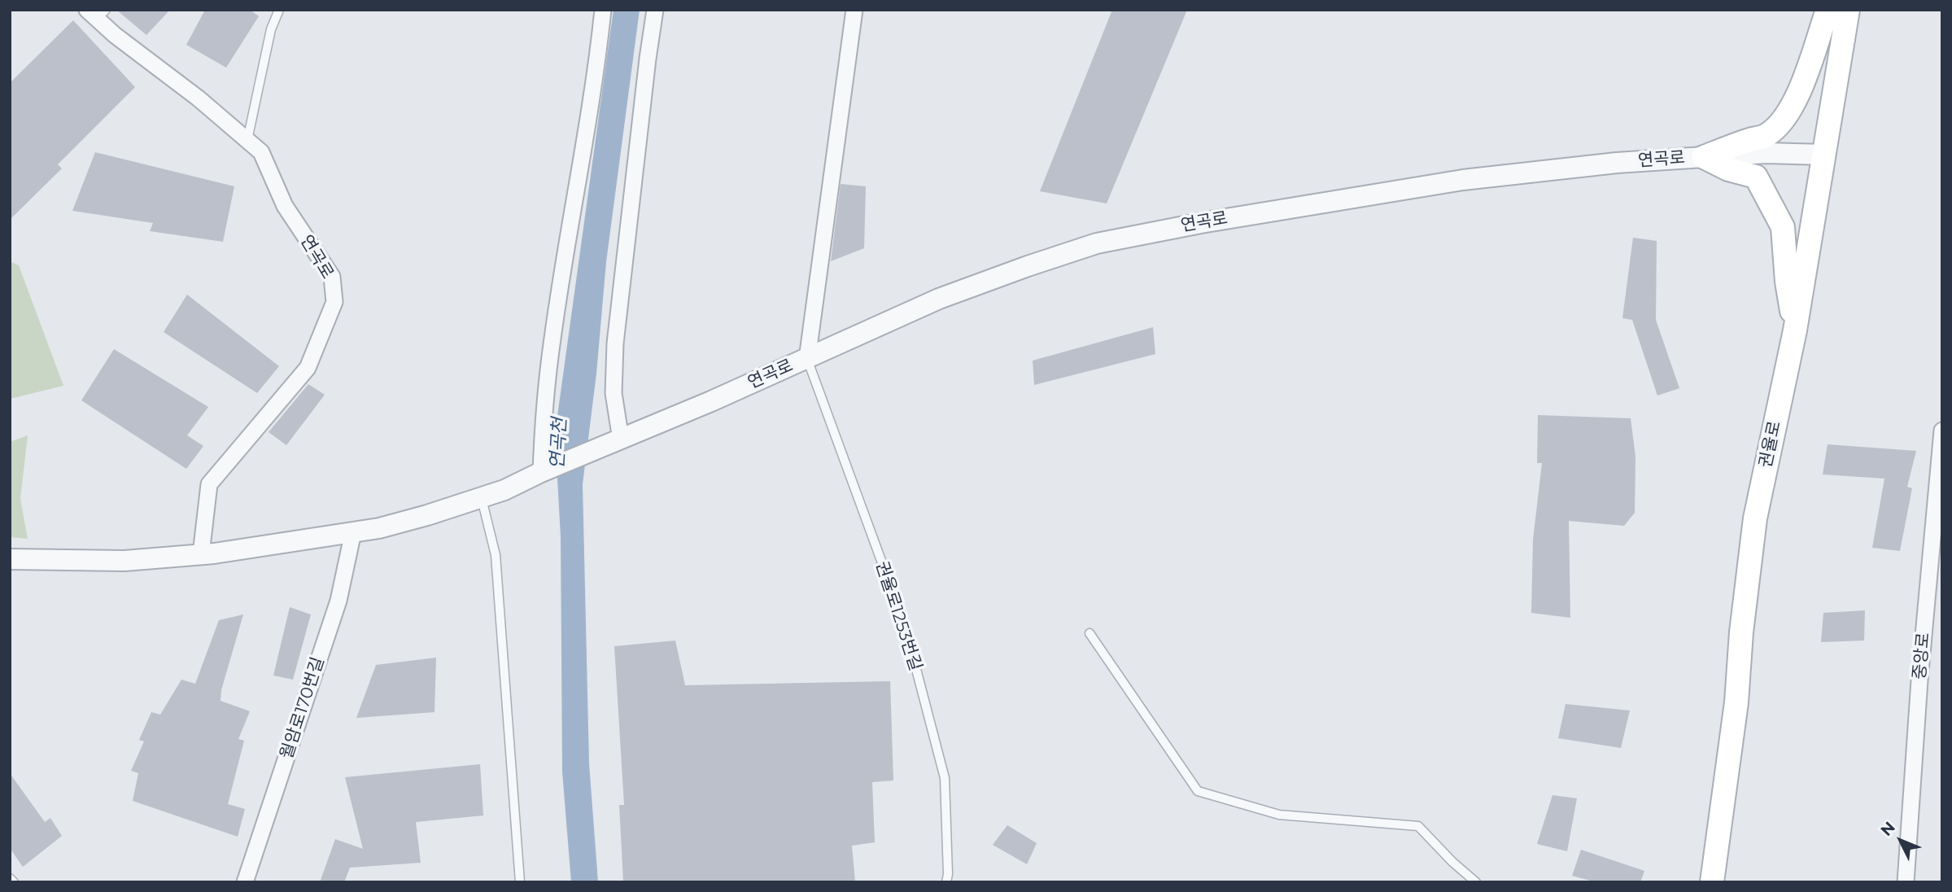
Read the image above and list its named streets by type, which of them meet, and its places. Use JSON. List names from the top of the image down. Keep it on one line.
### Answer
{"streets":{"main road":["권율로"],"street":["연곡로","중앙로","월암로170번길"],"lane":["권율로1253번길"]},"crossings":[["연곡로","권율로"],["연곡로","권율로1253번길"]],"water":["연곡천"],"north":"top left"}
